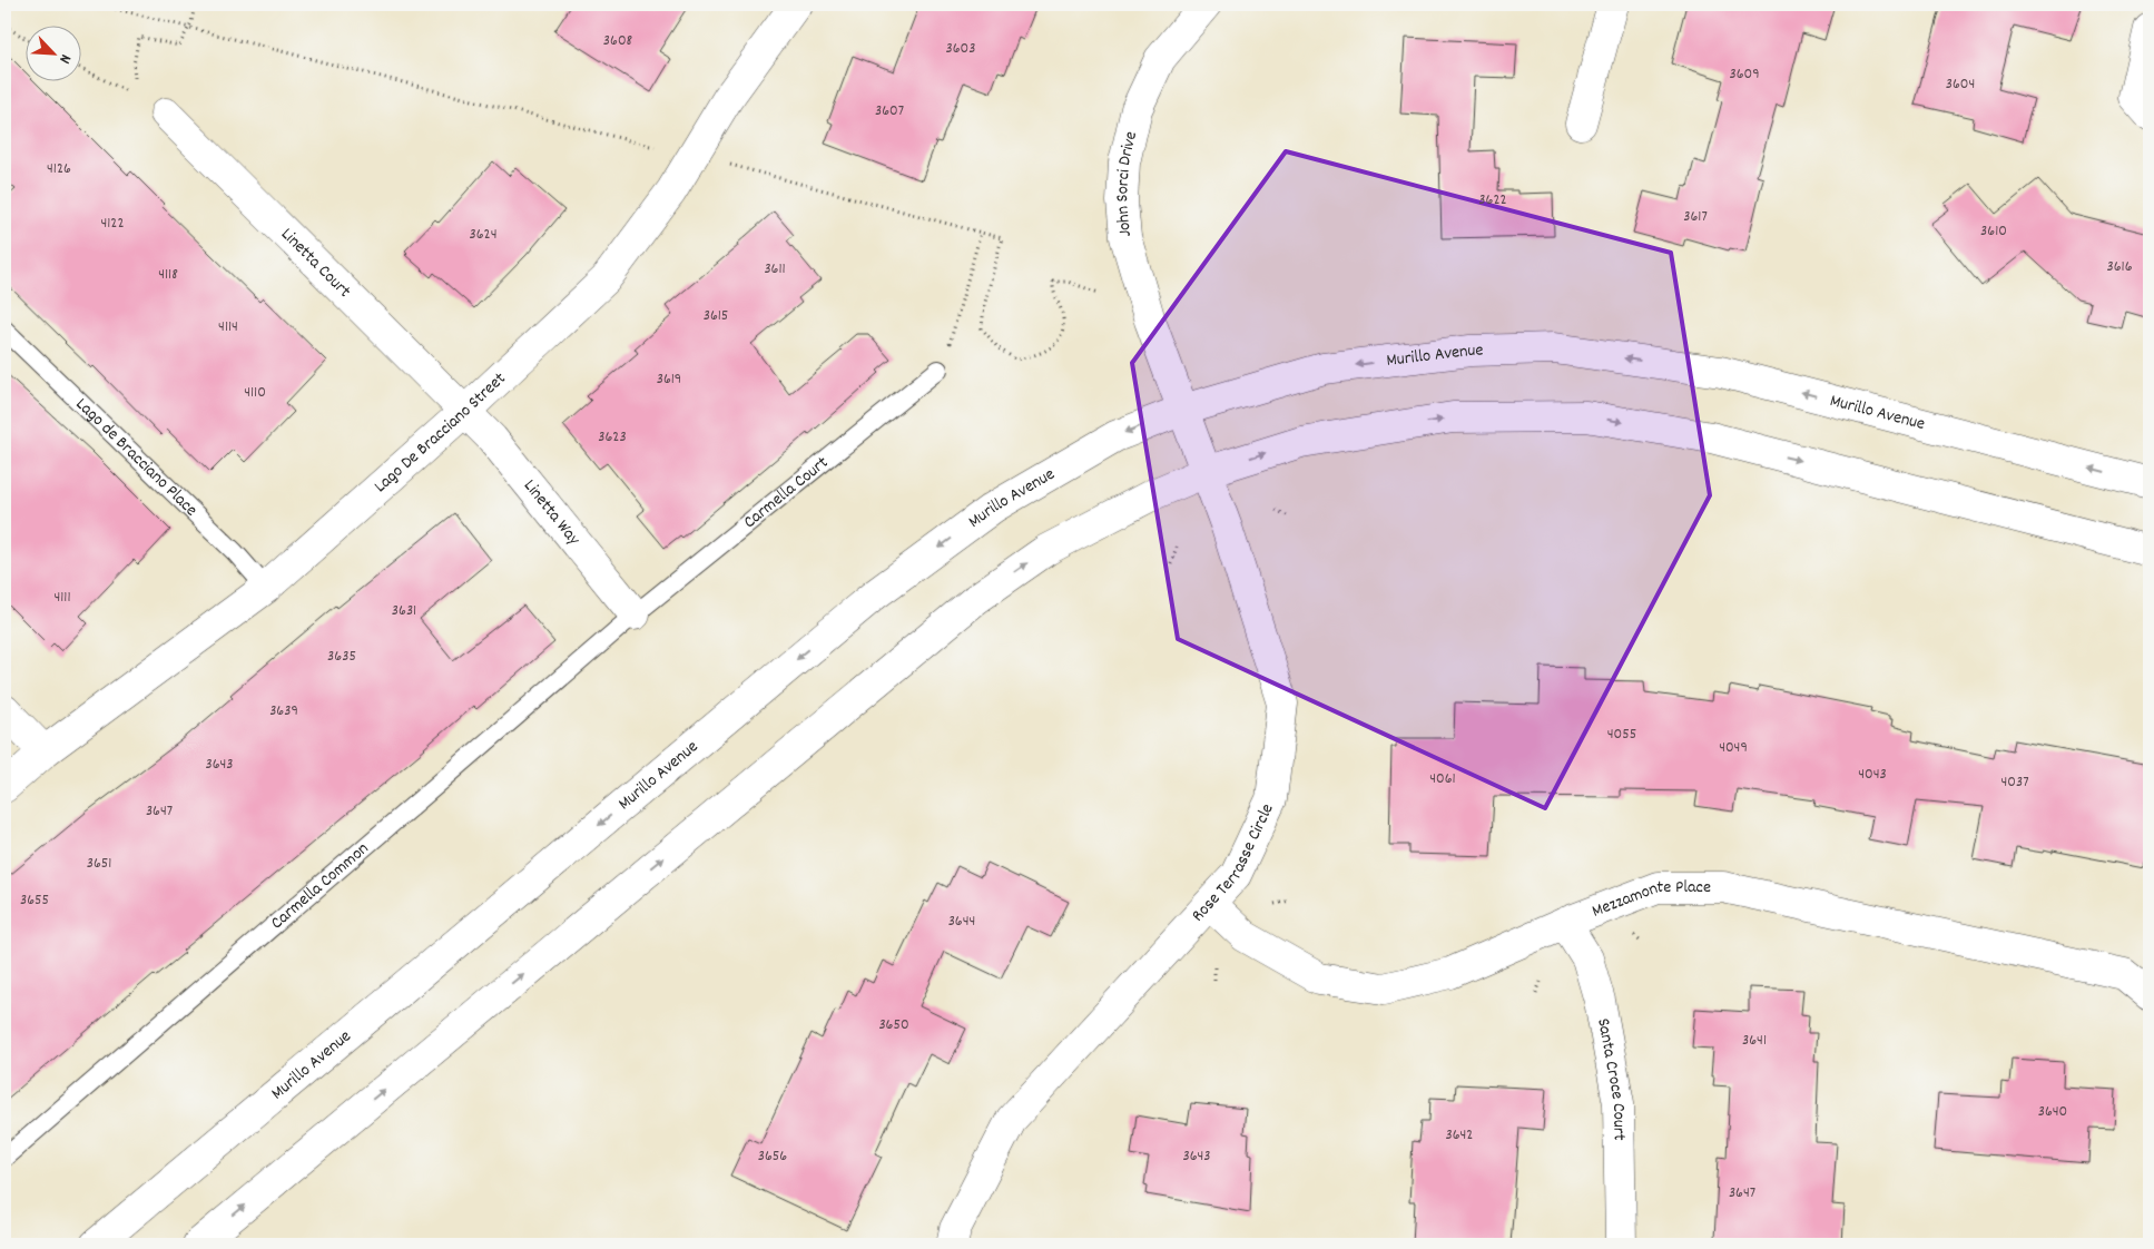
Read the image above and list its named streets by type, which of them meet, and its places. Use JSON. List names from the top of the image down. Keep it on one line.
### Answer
{"streets":{"street":["John Sorci Drive","Linetta Court","Murillo Avenue","Lago De Bracciano Street","Linetta Way","Rose Terrasse Circle","Mezzamonte Place","Santa Croce Court"],"lane":["Lago de Bracciano Place","Carmella Court","Carmella Common"]},"crossings":[["John Sorci Drive","Murillo Avenue"],["John Sorci Drive","Rose Terrasse Circle"],["Linetta Court","Lago De Bracciano Street"],["Linetta Court","Linetta Way"],["Murillo Avenue","Rose Terrasse Circle"],["Lago De Bracciano Street","Lago de Bracciano Place"],["Lago De Bracciano Street","Linetta Way"],["Carmella Court","Linetta Way"],["Carmella Court","Carmella Common"],["Linetta Way","Carmella Common"],["Rose Terrasse Circle","Mezzamonte Place"],["Mezzamonte Place","Santa Croce Court"]],"house_numbers":["3608","3603","3609","3604","3607","4126","3622","3617","4122","3610","3624","3616","3611","4118","3615","4114","3619","4110","3623","4111","3631","3635","3639","4055","4049","3643","4043","4061","4037","3647","3651","3655","3644","3650","3641","3640","3642","3656","3643","3647"],"north":"bottom right"}
